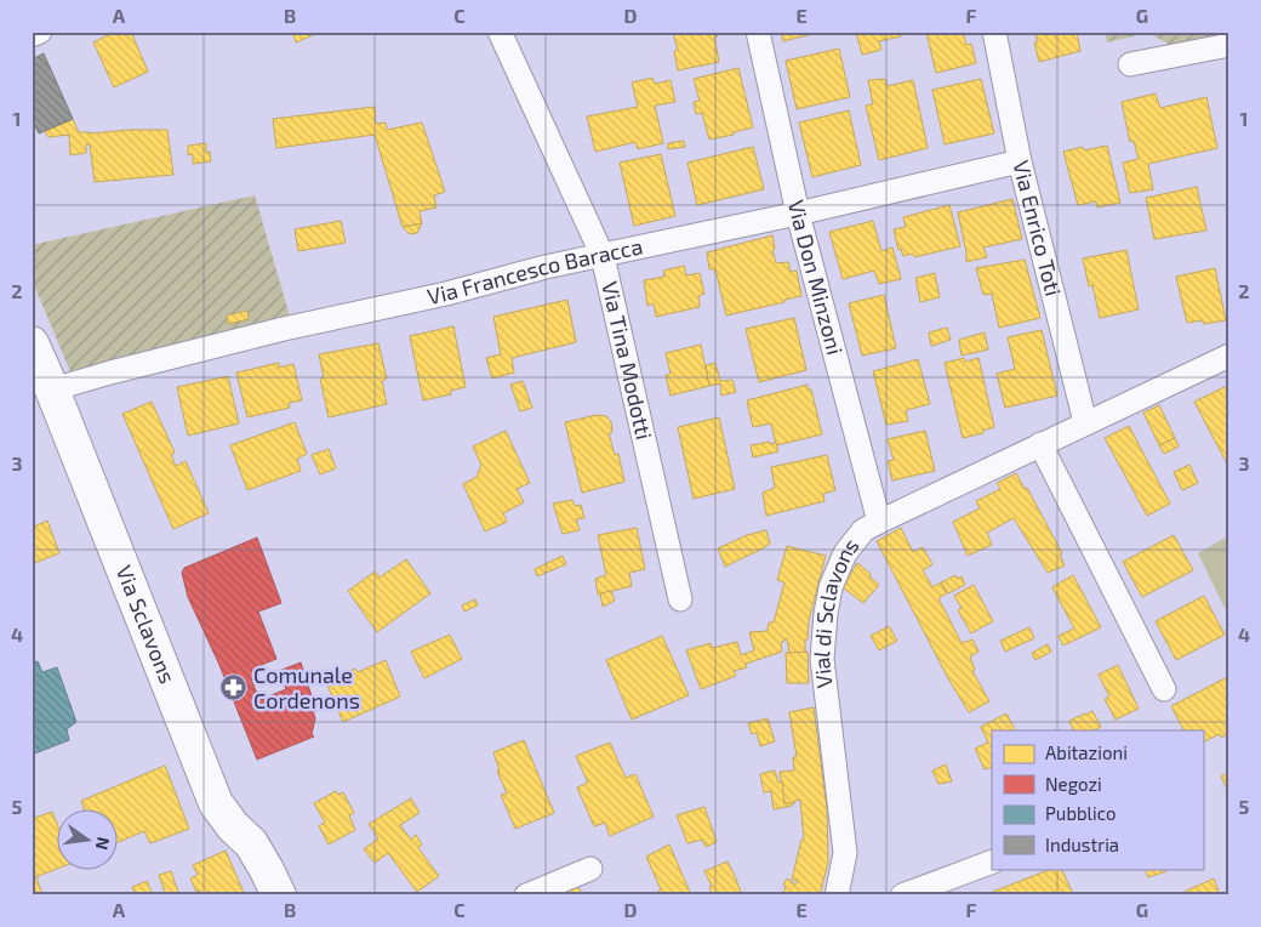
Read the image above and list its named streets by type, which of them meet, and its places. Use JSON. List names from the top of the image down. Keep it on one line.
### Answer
{"streets":{"street":["Via Enrico Toti","Via Francesco Baracca","Via Don Minzoni","Via Tina Modotti","Vial di Sclavons","Via Sclavons"]},"crossings":[["Via Enrico Toti","Via Francesco Baracca"],["Via Enrico Toti","Vial di Sclavons"],["Via Francesco Baracca","Via Don Minzoni"],["Via Francesco Baracca","Via Tina Modotti"],["Via Francesco Baracca","Via Sclavons"],["Via Don Minzoni","Vial di Sclavons"]],"places":{"pharmacy":["Comunale Cordenons"]},"legend":["Abitazioni","Negozi","Pubblico","Industria"],"north":"right","grid":{"columns":["A","B","C","D","E","F","G"],"rows":["1","2","3","4","5"]}}
